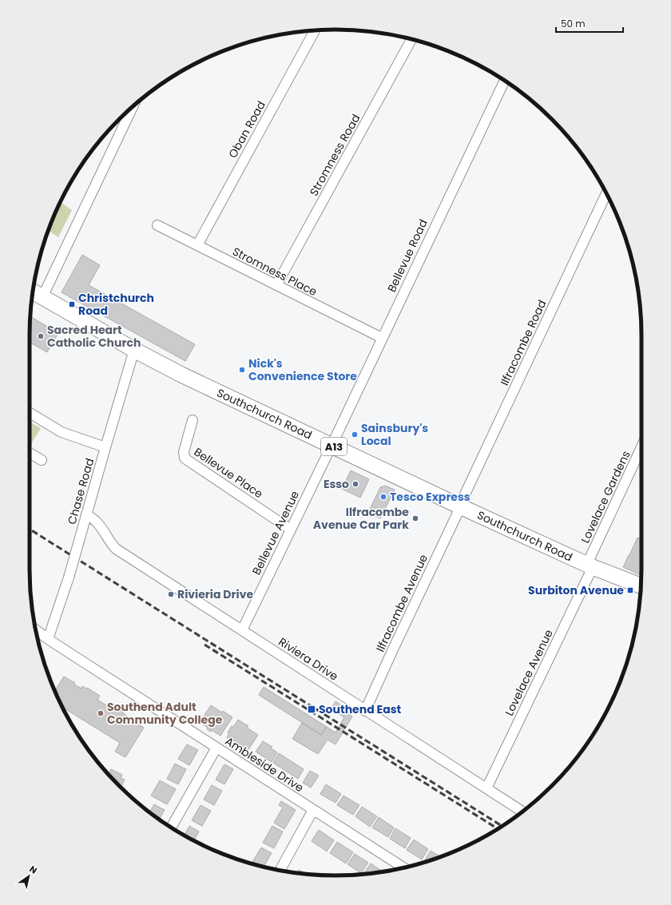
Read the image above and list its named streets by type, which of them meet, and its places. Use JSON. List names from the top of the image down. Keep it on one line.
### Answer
{"streets":{"main road":["Southchurch Road","A13"],"street":["Oban Road","Stromness Road","Bellevue Road","Stromness Place","Ilfracombe Road","Bellevue Place","Chase Road","Lovelace Gardens","Bellevue Avenue","Ilfracombe Avenue","Riviera Drive","Lovelace Avenue","Ambleside Drive"]},"crossings":[["Oban Road","Stromness Place"],["Stromness Road","Stromness Place"],["Bellevue Road","Stromness Place"],["Bellevue Road","Southchurch Road"],["Bellevue Road","Bellevue Avenue"],["Ilfracombe Road","Southchurch Road"],["Ilfracombe Road","Ilfracombe Avenue"],["Southchurch Road","Chase Road"],["Southchurch Road","Lovelace Gardens"],["Southchurch Road","Bellevue Avenue"],["Southchurch Road","Ilfracombe Avenue"],["Southchurch Road","Lovelace Avenue"],["Bellevue Place","Bellevue Avenue"],["Chase Road","Riviera Drive"],["Chase Road","Ambleside Drive"],["Lovelace Gardens","Lovelace Avenue"],["Bellevue Avenue","Riviera Drive"],["Ilfracombe Avenue","Riviera Drive"],["Riviera Drive","Lovelace Avenue"]],"places":{"transit":["Christchurch Road","Surbiton Avenue","Southend East"],"other":["Sacred Heart Catholic Church","Nick's Convenience Store","Sainsbury's Local","Esso","Tesco Express","Ilfracombe Avenue Car Park","Rivieria Drive","Southend Adult Community College"]},"scale_bar":"50 m","north":"top right"}
